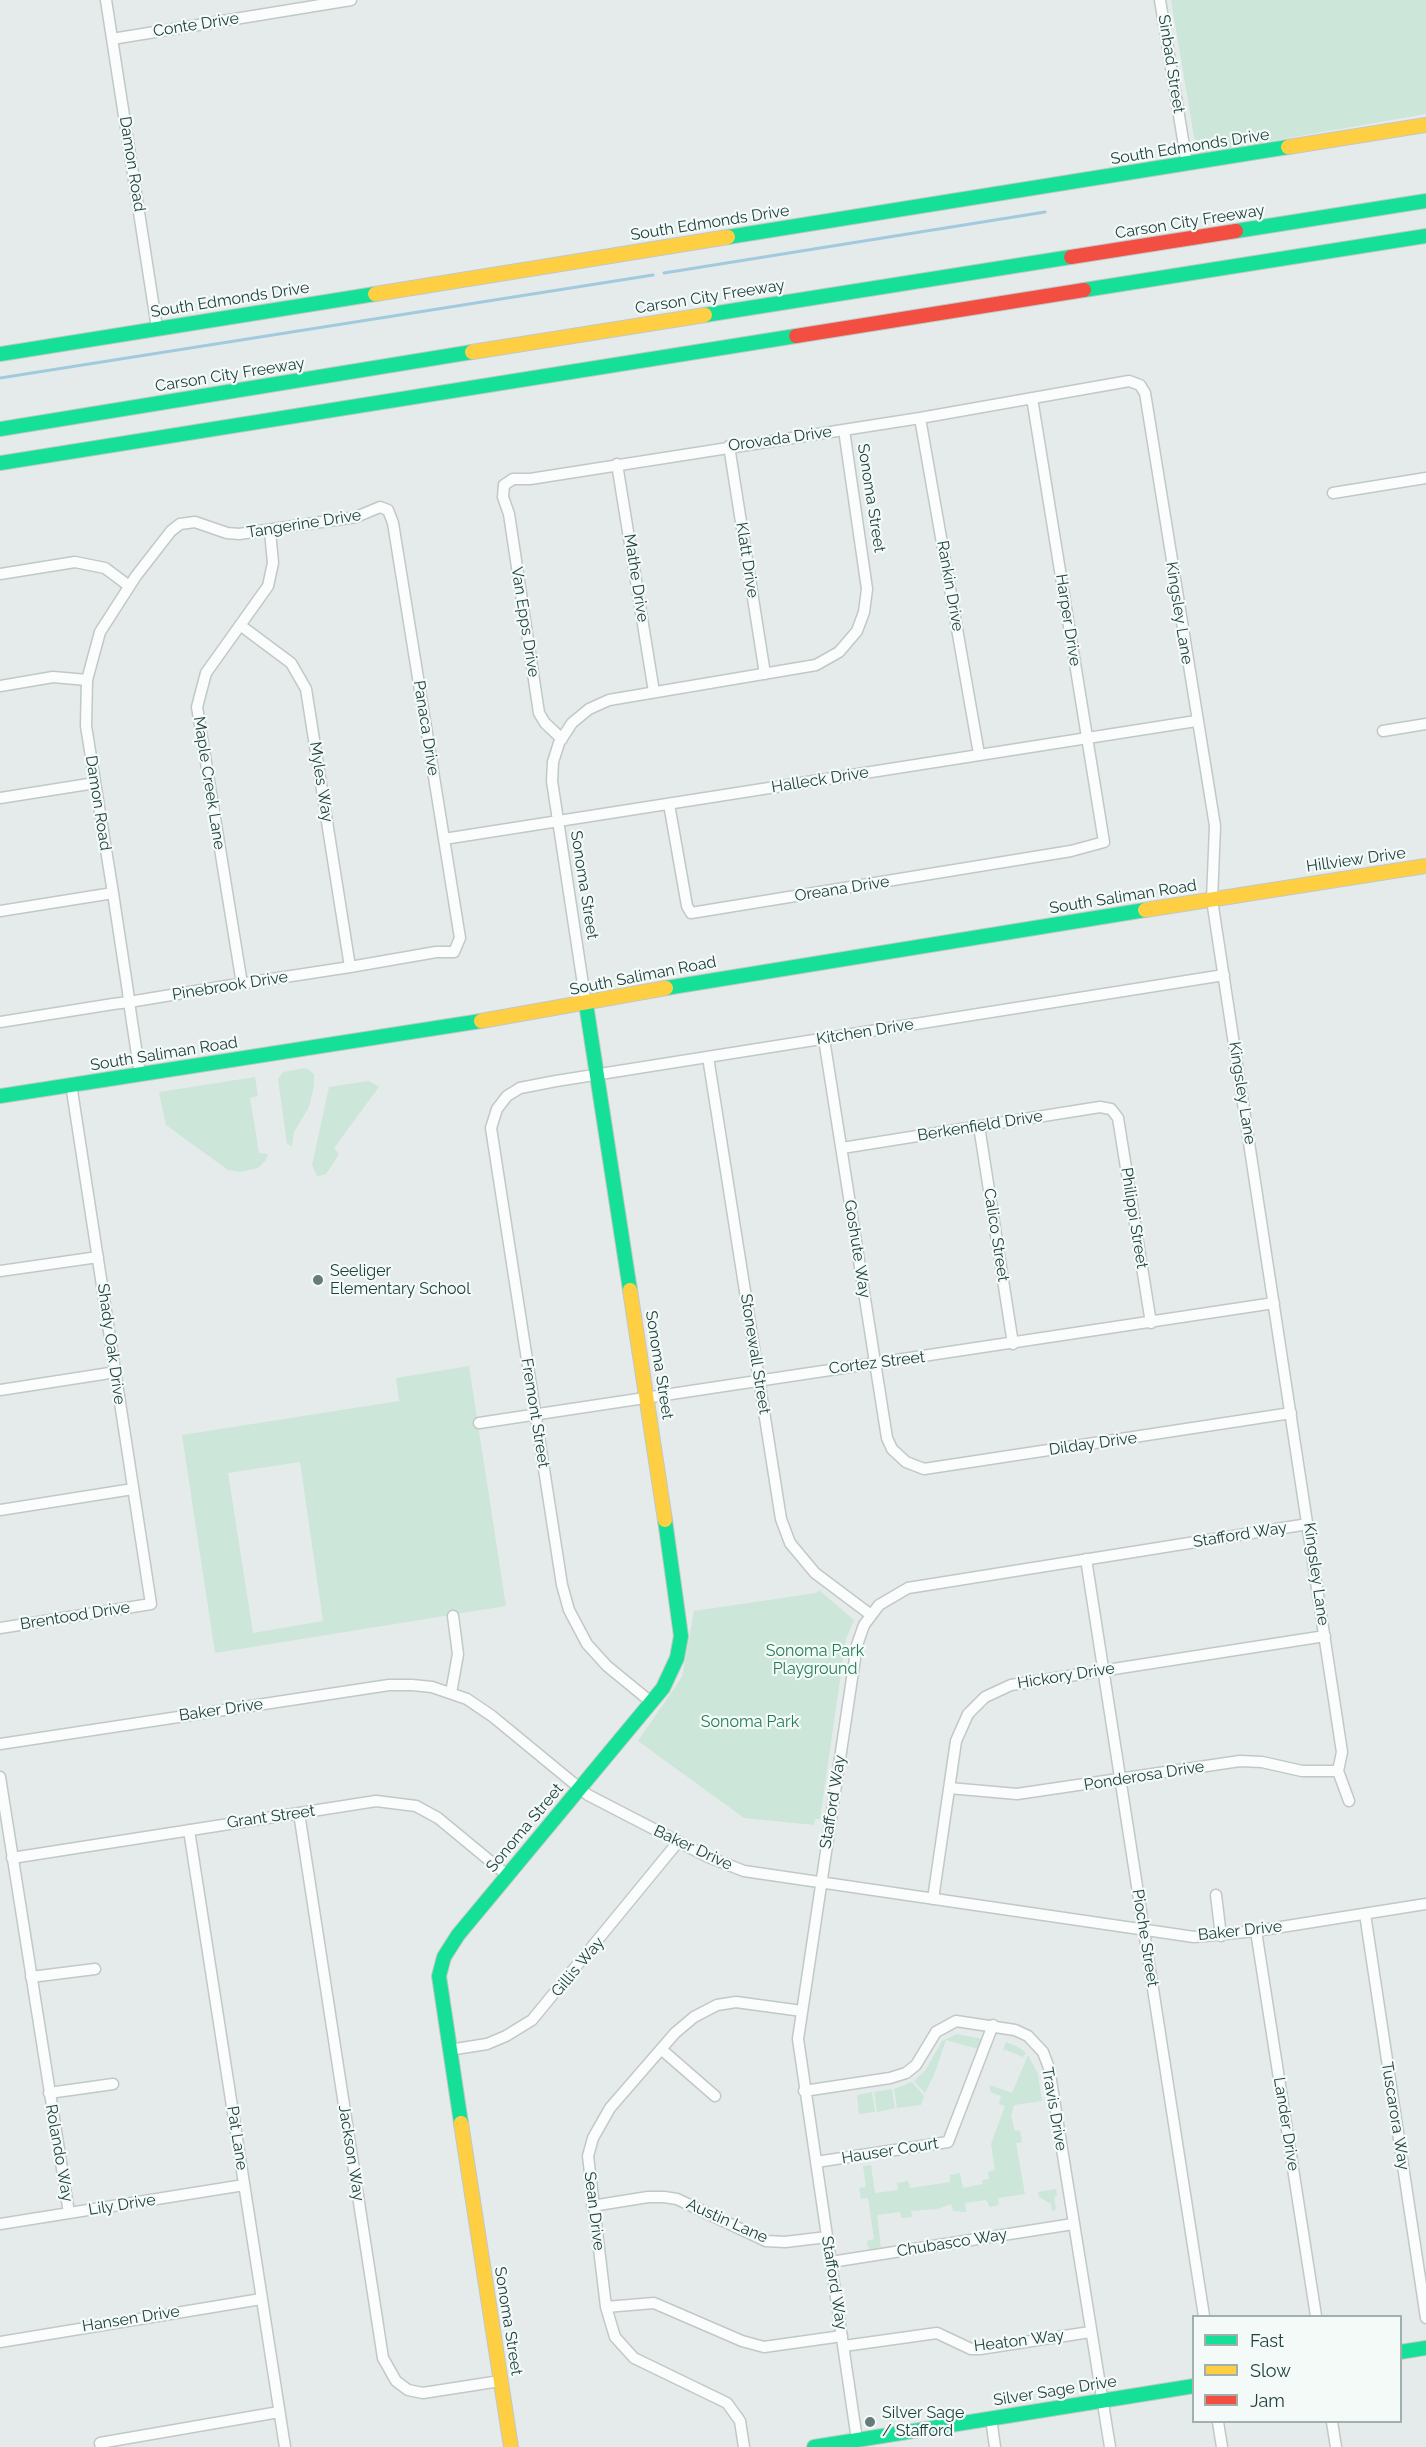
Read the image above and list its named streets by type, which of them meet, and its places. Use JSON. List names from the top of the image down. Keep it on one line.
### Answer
{"streets":{"main road":["South Edmonds Drive","Carson City Freeway","Sonoma Street","Hillview Drive","South Saliman Road","Silver Sage Drive"],"street":["Conte Drive","Sinbad Street","Damon Road","Orovada Drive","Tangerine Drive","Klatt Drive","Mathe Drive","Rankin Drive","Kingsley Lane","Harper Drive","Van Epps Drive","Panaca Drive","Halleck Drive","Myles Way","Maple Creek Lane","Oreana Drive","Pinebrook Drive","Kitchen Drive","Berkenfield Drive","Philippi Street","Calico Street","Goshute Way","Shady Oak Drive","Stonewall Street","Cortez Street","Fremont Street","Dilday Drive","Stafford Way","Brentood Drive","Hickory Drive","Baker Drive","Ponderosa Drive","Grant Street","Pioche Street","Gillis Way","Travis Drive","Tuscarora Way","Lander Drive","Pat Lane","Hauser Court","Rolando Way","Jackson Way","Lily Drive","Sean Drive","Austin Lane","Chubasco Way","Hansen Drive","Heaton Way"]},"crossings":[["Conte Drive","Damon Road"],["Sinbad Street","South Edmonds Drive"],["South Edmonds Drive","Damon Road"],["Damon Road","Tangerine Drive"],["Damon Road","South Saliman Road"],["Damon Road","Pinebrook Drive"],["Orovada Drive","Sonoma Street"],["Orovada Drive","Klatt Drive"],["Orovada Drive","Mathe Drive"],["Orovada Drive","Rankin Drive"],["Orovada Drive","Kingsley Lane"],["Orovada Drive","Harper Drive"],["Orovada Drive","Van Epps Drive"],["Sonoma Street","Klatt Drive"],["Sonoma Street","Mathe Drive"],["Sonoma Street","Van Epps Drive"],["Sonoma Street","Halleck Drive"],["Sonoma Street","South Saliman Road"],["Sonoma Street","Kitchen Drive"],["Sonoma Street","Cortez Street"],["Sonoma Street","Fremont Street"],["Sonoma Street","Baker Drive"],["Sonoma Street","Grant Street"],["Sonoma Street","Gillis Way"],["Sonoma Street","Jackson Way"],["Tangerine Drive","Panaca Drive"],["Tangerine Drive","Maple Creek Lane"],["Rankin Drive","Halleck Drive"],["Kingsley Lane","Halleck Drive"],["Kingsley Lane","South Saliman Road"],["Kingsley Lane","Kitchen Drive"],["Kingsley Lane","Cortez Street"],["Kingsley Lane","Dilday Drive"],["Kingsley Lane","Stafford Way"],["Kingsley Lane","Hickory Drive"],["Kingsley Lane","Ponderosa Drive"],["Harper Drive","Halleck Drive"],["Harper Drive","Oreana Drive"],["Panaca Drive","Halleck Drive"],["Panaca Drive","Pinebrook Drive"],["Halleck Drive","Oreana Drive"],["Myles Way","Maple Creek Lane"],["Myles Way","Pinebrook Drive"],["Maple Creek Lane","Pinebrook Drive"],["Hillview Drive","South Saliman Road"],["South Saliman Road","Shady Oak Drive"],["Kitchen Drive","Goshute Way"],["Kitchen Drive","Stonewall Street"],["Kitchen Drive","Fremont Street"],["Berkenfield Drive","Philippi Street"],["Berkenfield Drive","Calico Street"],["Berkenfield Drive","Goshute Way"],["Philippi Street","Cortez Street"],["Calico Street","Cortez Street"],["Goshute Way","Cortez Street"],["Goshute Way","Dilday Drive"],["Shady Oak Drive","Brentood Drive"],["Stonewall Street","Cortez Street"],["Stonewall Street","Stafford Way"],["Cortez Street","Fremont Street"],["Stafford Way","Baker Drive"],["Stafford Way","Pioche Street"],["Stafford Way","Travis Drive"],["Stafford Way","Hauser Court"],["Stafford Way","Sean Drive"],["Stafford Way","Austin Lane"],["Stafford Way","Chubasco Way"],["Stafford Way","Heaton Way"],["Stafford Way","Silver Sage Drive"],["Hickory Drive","Baker Drive"],["Hickory Drive","Ponderosa Drive"],["Hickory Drive","Pioche Street"],["Baker Drive","Pioche Street"],["Baker Drive","Gillis Way"],["Baker Drive","Tuscarora Way"],["Baker Drive","Lander Drive"],["Ponderosa Drive","Pioche Street"],["Grant Street","Pat Lane"],["Grant Street","Rolando Way"],["Grant Street","Jackson Way"],["Travis Drive","Hauser Court"],["Travis Drive","Chubasco Way"],["Travis Drive","Heaton Way"],["Travis Drive","Silver Sage Drive"],["Pat Lane","Lily Drive"],["Pat Lane","Hansen Drive"],["Rolando Way","Lily Drive"],["Sean Drive","Austin Lane"],["Sean Drive","Heaton Way"]],"parks":["Sonoma Park Playground","Sonoma Park"],"places":["Seeliger Elementary School","Silver Sage / Stafford"],"legend":["Fast","Slow","Jam"]}
